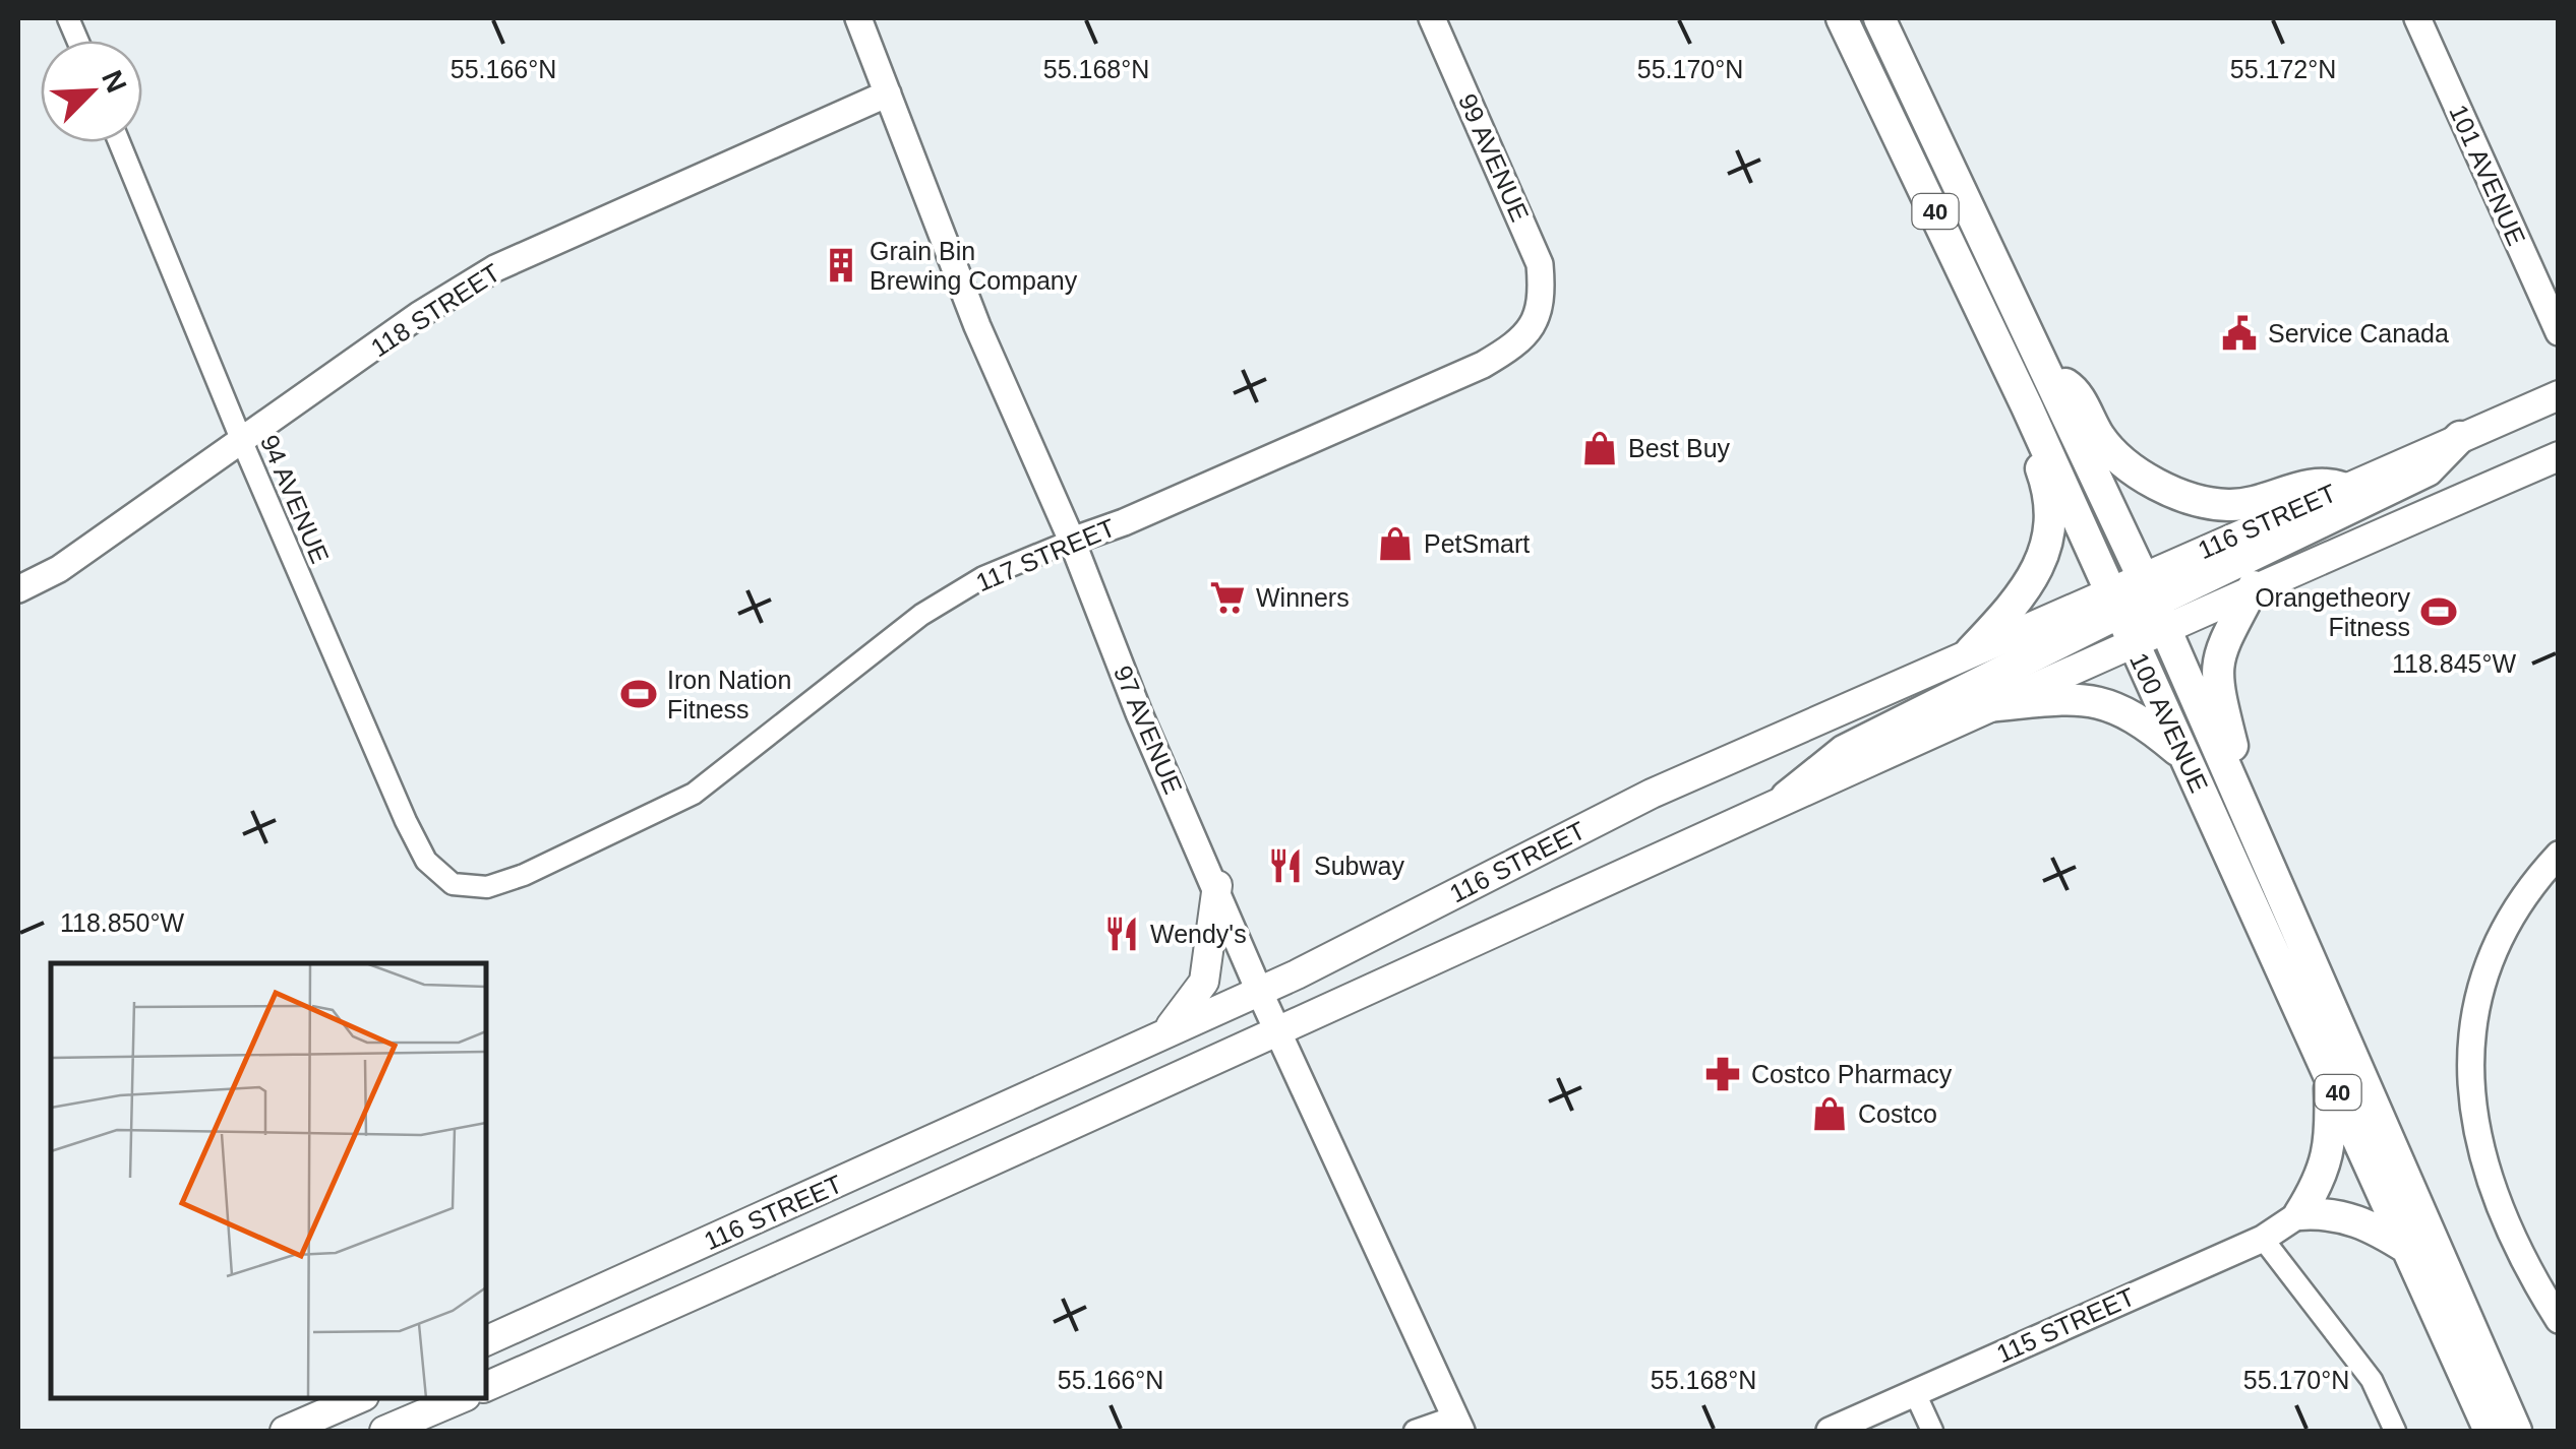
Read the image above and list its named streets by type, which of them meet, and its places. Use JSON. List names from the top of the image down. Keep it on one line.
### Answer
{"streets":{"main road":["40","116 STREET","100 AVENUE"],"street":["99 AVENUE","101 AVENUE","118 STREET","94 AVENUE","117 STREET","97 AVENUE","115 STREET"]},"crossings":[["99 AVENUE","117 STREET"],["118 STREET","94 AVENUE"],["118 STREET","97 AVENUE"],["94 AVENUE","117 STREET"],["116 STREET","100 AVENUE"],["116 STREET","97 AVENUE"],["117 STREET","97 AVENUE"]],"places":{"building":["Grain Bin Brewing Company"],"public building":["Service Canada"],"shop":["Best Buy","PetSmart","Costco"],"supermarket":["Winners"],"sports":["Orangetheory Fitness","Iron Nation Fitness"],"restaurant":["Subway","Wendy's"],"pharmacy":["Costco Pharmacy"]},"north":"top right","coordinates":["55.166°N","55.168°N","55.172°N","55.170°N","118.845°W","118.850°W"]}
